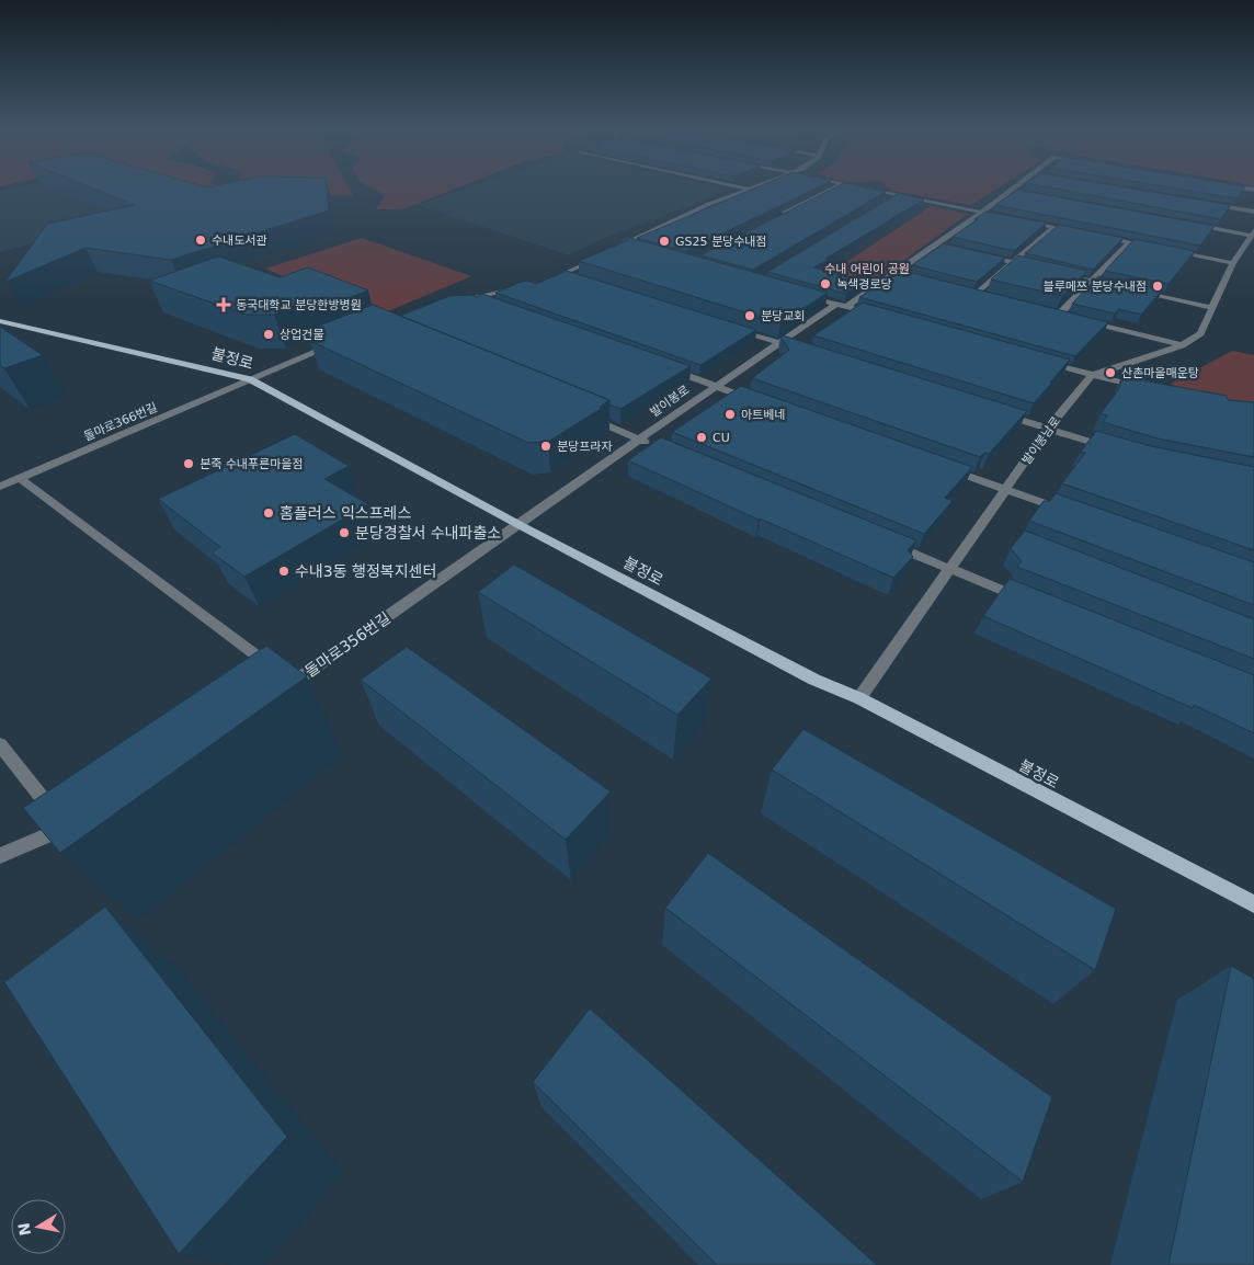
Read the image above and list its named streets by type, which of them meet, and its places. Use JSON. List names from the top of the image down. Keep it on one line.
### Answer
{"streets":{"main road":["불정로"],"street":["발이봉로","돌마로366번길","발이봉남로","돌마로356번길"]},"crossings":[["불정로","발이봉로"],["불정로","돌마로366번길"],["불정로","발이봉남로"],["불정로","돌마로356번길"],["발이봉로","돌마로356번길"]],"parks":["수내 어린이 공원"],"places":{"other":["수내도서관","GS25 분당수내점","녹색경로당","블루메쯔 분당수내점","분당교회","상업건물","산촌마을매운탕","아트베네","CU","분당프라자","본죽 수내푸른마을점","홈플러스 익스프레스","분당경찰서 수내파출소","수내3동 행정복지센터"],"health":["동국대학교 분당한방병원"]},"north":"left"}
